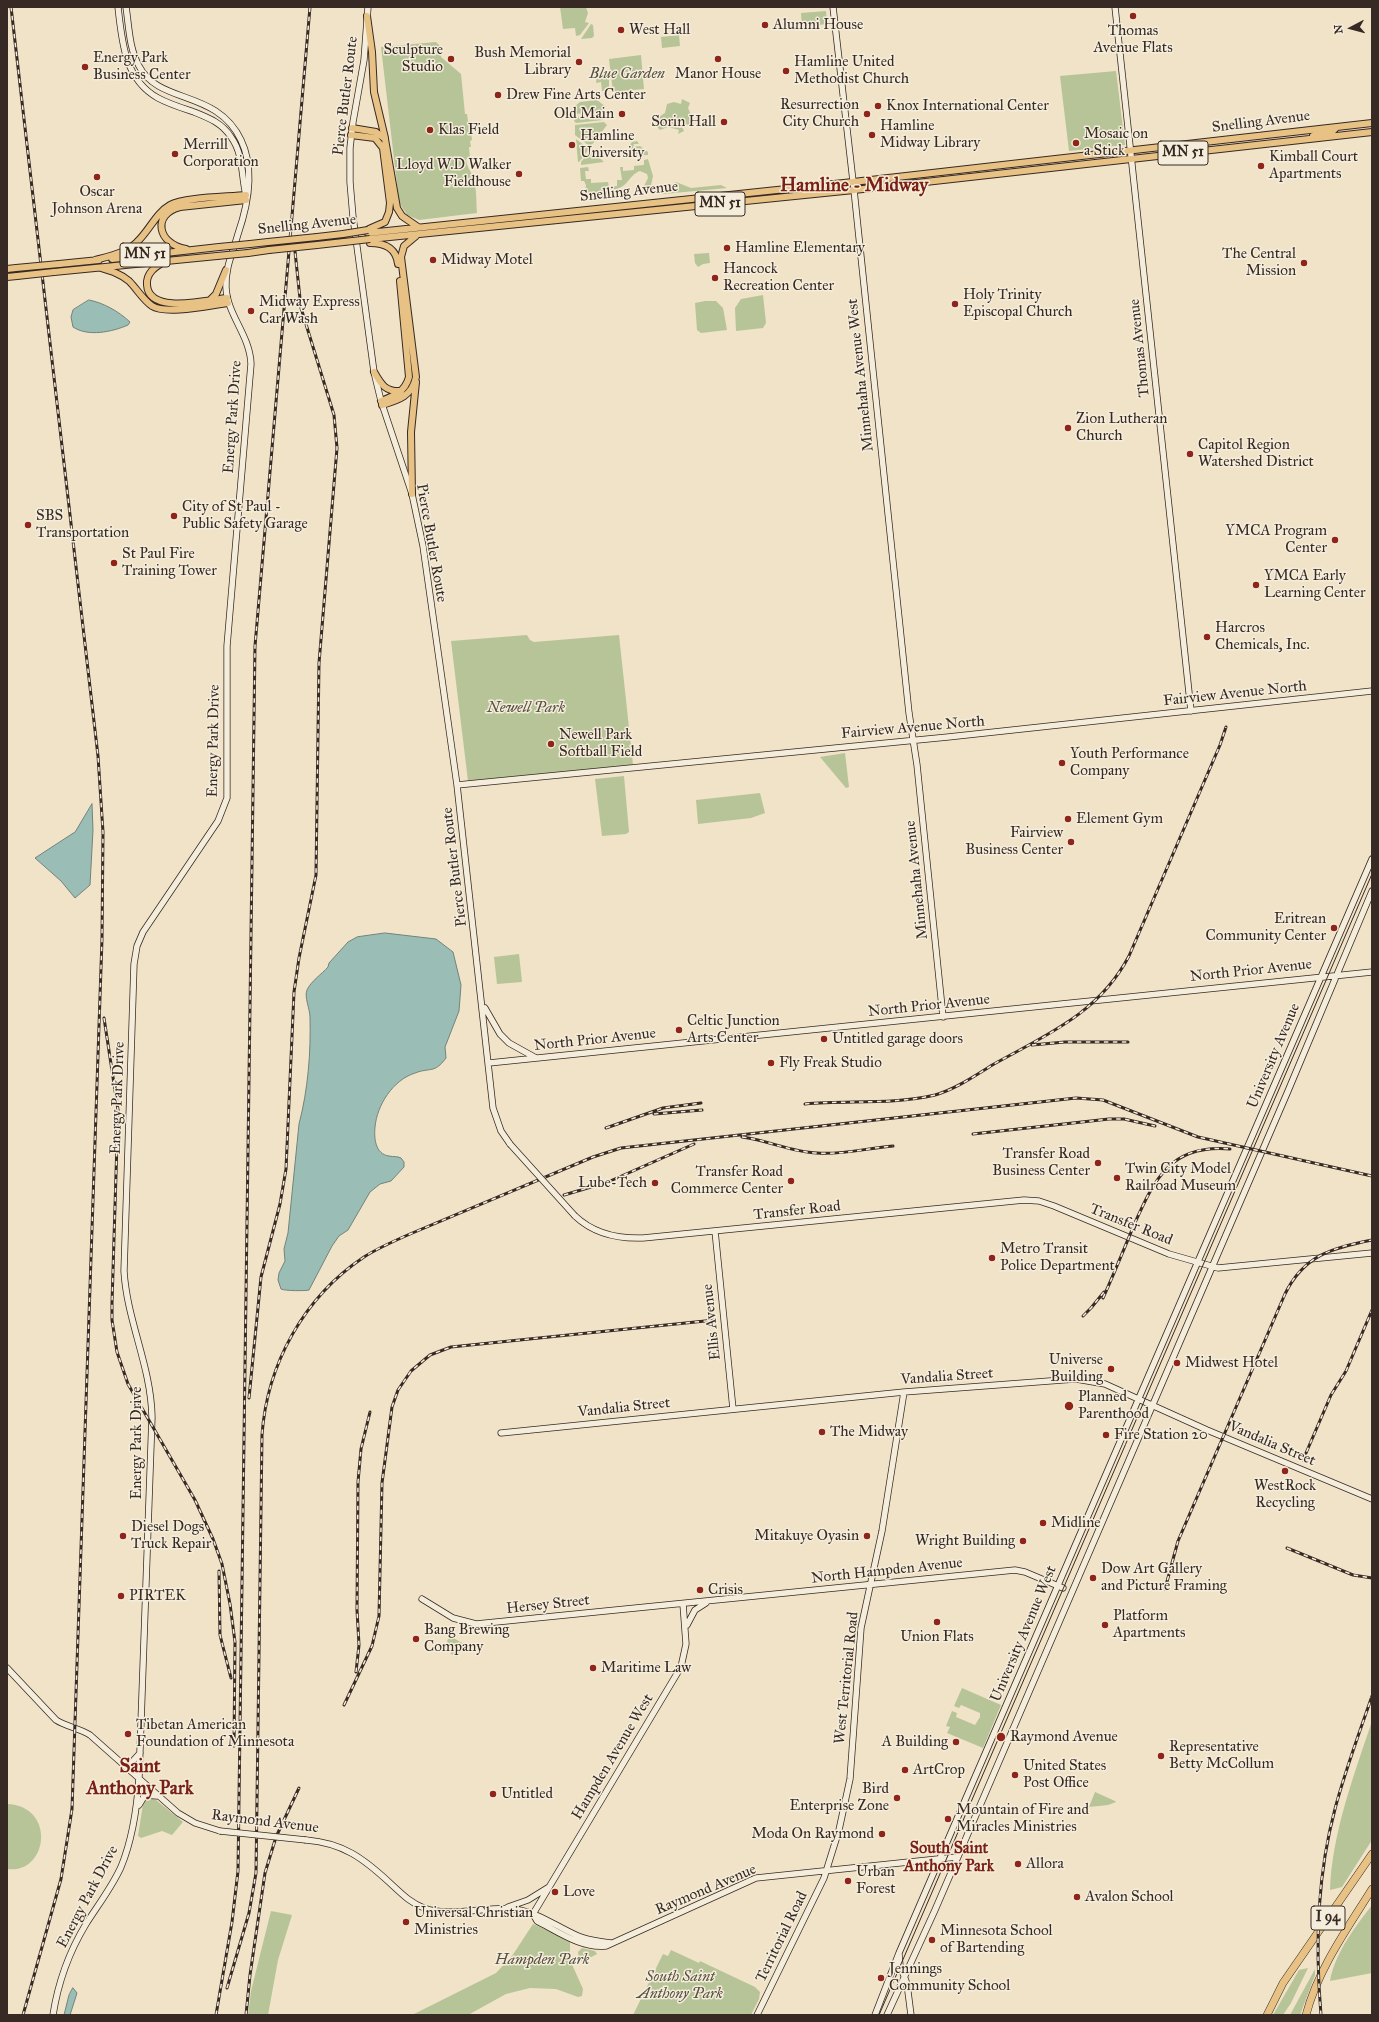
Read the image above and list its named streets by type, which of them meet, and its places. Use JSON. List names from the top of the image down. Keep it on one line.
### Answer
{"streets":{"highway":["I 94"],"main road":["Snelling Avenue","MN 51"],"street":["Pierce Butler Route","Thomas Avenue","Minnehaha Avenue West","Energy Park Drive","Fairview Avenue North","Minnehaha Avenue","North Prior Avenue","University Avenue","Transfer Road","Ellis Avenue","Vandalia Street","North Hampden Avenue","Hersey Street","University Avenue West","West Territorial Road","Hampden Avenue West","Raymond Avenue","Territorial Road"]},"crossings":[["Pierce Butler Route","Fairview Avenue North"],["Pierce Butler Route","North Prior Avenue"],["Pierce Butler Route","Transfer Road"],["Snelling Avenue","Thomas Avenue"],["Snelling Avenue","Minnehaha Avenue West"],["Thomas Avenue","Fairview Avenue North"],["Minnehaha Avenue West","Fairview Avenue North"],["Minnehaha Avenue West","Minnehaha Avenue"],["Energy Park Drive","Raymond Avenue"],["Fairview Avenue North","Minnehaha Avenue"],["Minnehaha Avenue","North Prior Avenue"],["North Prior Avenue","University Avenue"],["North Prior Avenue","Transfer Road"],["University Avenue","Transfer Road"],["University Avenue","University Avenue West"],["Transfer Road","Ellis Avenue"],["Transfer Road","University Avenue West"],["Ellis Avenue","Vandalia Street"],["Vandalia Street","University Avenue West"],["Vandalia Street","West Territorial Road"],["North Hampden Avenue","Hersey Street"],["North Hampden Avenue","University Avenue West"],["North Hampden Avenue","West Territorial Road"],["North Hampden Avenue","Hampden Avenue West"],["Hersey Street","Hampden Avenue West"],["University Avenue West","Raymond Avenue"],["West Territorial Road","Raymond Avenue"],["West Territorial Road","Territorial Road"],["Hampden Avenue West","Raymond Avenue"],["Raymond Avenue","Territorial Road"]],"districts":["Hamline - Midway","Saint Anthony Park","South Saint Anthony Park"],"parks":["Blue Garden","Newell Park","Hampden Park","South Saint Anthony Park"],"places":["Thomas Avenue Flats","Alumni House","West Hall","Sculpture Studio","Manor House","Bush Memorial Library","Energy Park Business Center","Hamline United Methodist Church","Drew Fine Arts Center","Knox International Center","Old Main","Resurrection City Church","Sorin Hall","Klas Field","Hamline Midway Library","Mosaic on a Stick","Hamline University","Merrill Corporation","Kimball Court Apartments","Lloyd W.D Walker Fieldhouse","Oscar Johnson Arena","Hamline Elementary","Midway Motel","The Central Mission","Hancock Recreation Center","Holy Trinity Episcopal Church","Midway Express Car Wash","Zion Lutheran Church","Capitol Region Watershed District","City of St Paul - Public Safety Garage","SBS Transportation","YMCA Program Center","St Paul Fire Training Tower","YMCA Early Learning Center","Harcros Chemicals, Inc.","Newell Park Softball Field","Youth Performance Company","Element Gym","Fairview Business Center","Eritrean Community Center","Celtic Junction Arts Center","Untitled garage doors","Fly Freak Studio","Transfer Road Business Center","Twin City Model Railroad Museum","Transfer Road Commerce Center","Lube-Tech","Metro Transit Police Department","Midwest Hotel","Universe Building","Planned Parenthood","The Midway","Fire Station 20","WestRock Recycling","Midline","Diesel Dogs Truck Repair","Mitakuye Oyasin","Wright Building","Dow Art Gallery and Picture Framing","Crisis","PIRTEK","Union Flats","Platform Apartments","Bang Brewing Company","Maritime Law","Tibetan American Foundation of Minnesota","Raymond Avenue","A Building","Representative Betty McCollum","ArtCrop","United States Post Office","Untitled","Bird Enterprise Zone","Mountain of Fire and Miracles Ministries","Moda On Raymond","Allora","Urban Forest","Love","Avalon School","Universal Christian Ministries","Minnesota School of Bartending","Jennings Community School"],"north":"left"}
